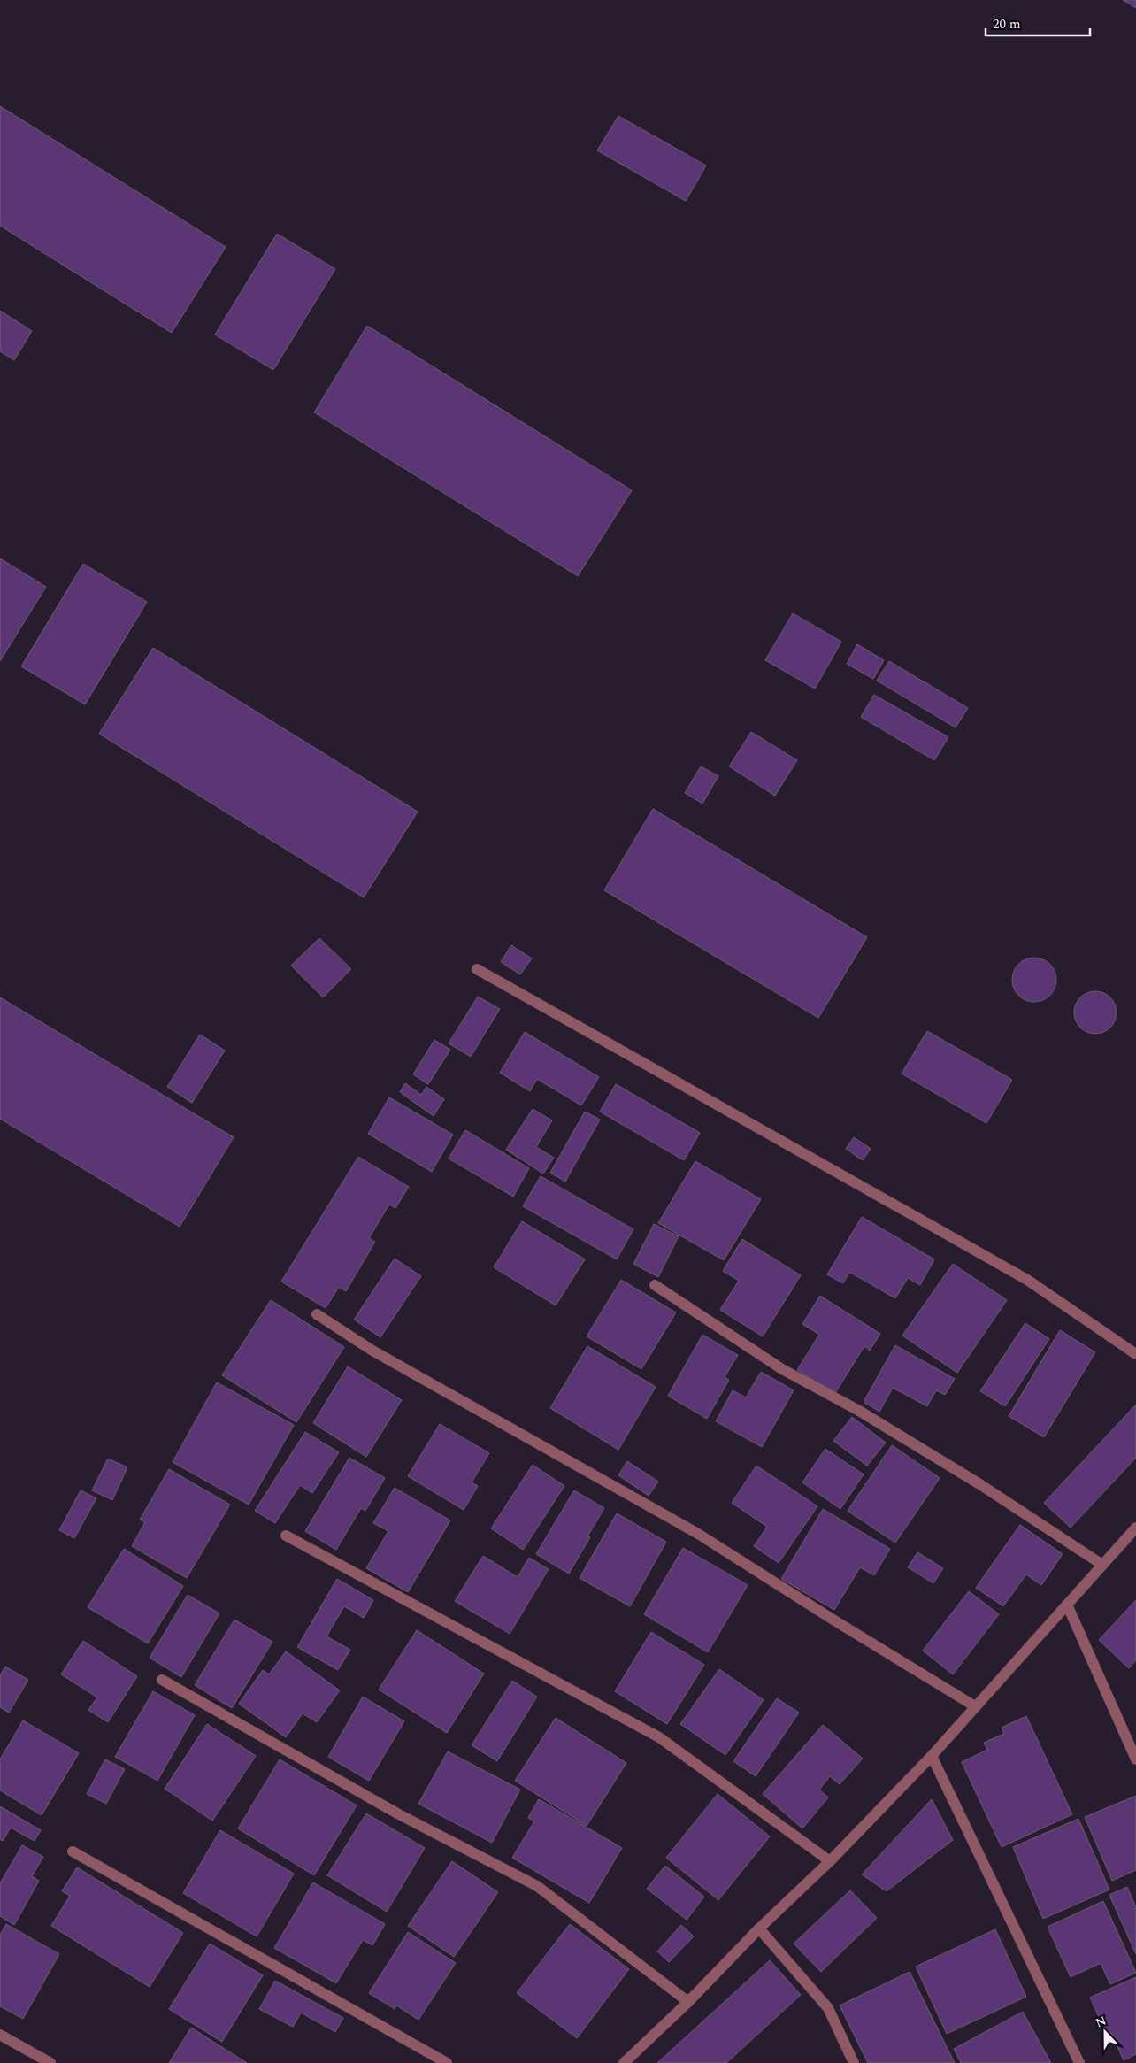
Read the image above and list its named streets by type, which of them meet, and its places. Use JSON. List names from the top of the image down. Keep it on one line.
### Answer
{"scale_bar":"20 m","north":"top"}
